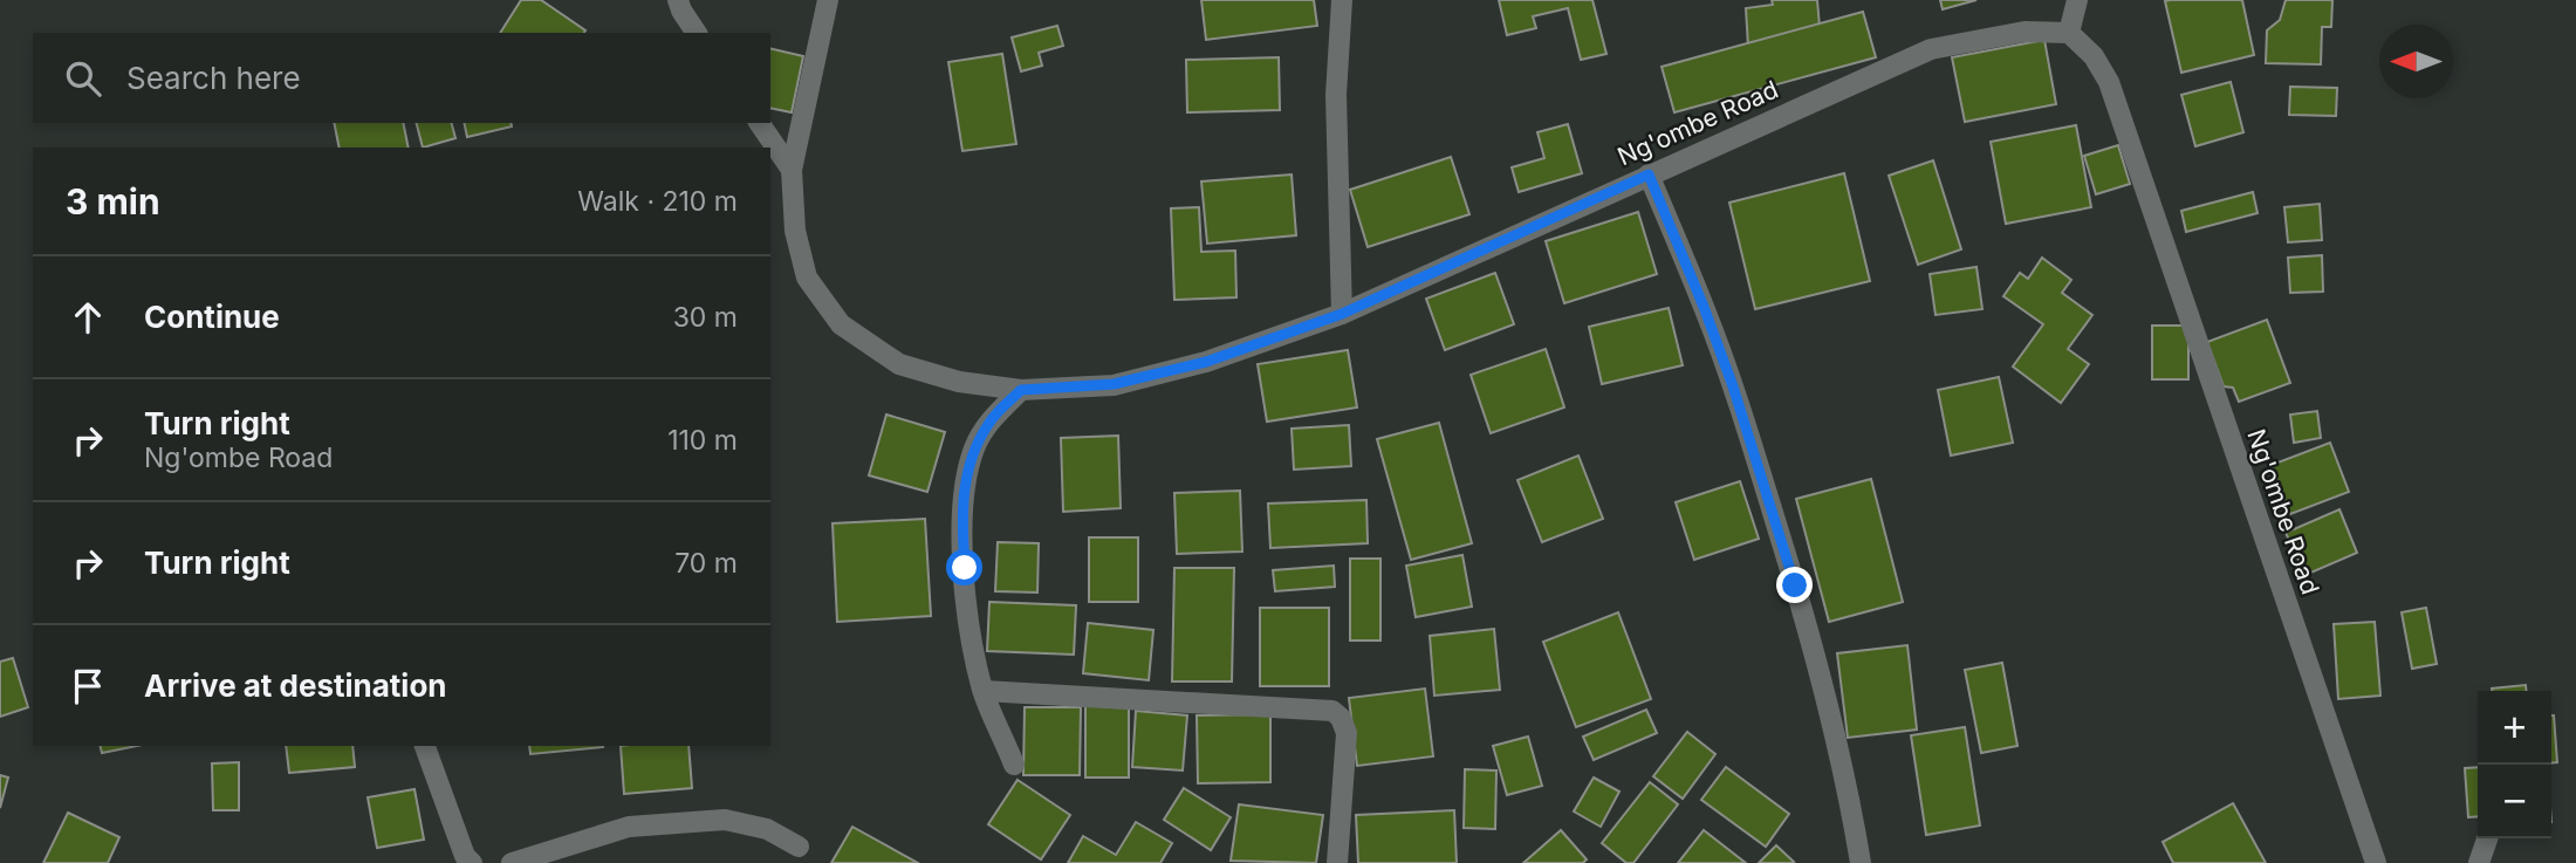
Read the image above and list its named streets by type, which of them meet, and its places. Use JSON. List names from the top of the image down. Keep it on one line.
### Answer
{"streets":{"street":["Ng'ombe Road"]},"north":"left","page":{"search":"Search here","heading":["3 min","Walk · 210 m"],"list":[["Continue","30 m"],["Turn right","Ng'ombe Road","110 m"],["Turn right","70 m"],"Arrive at destination"],"map_buttons":["+","−"]}}
